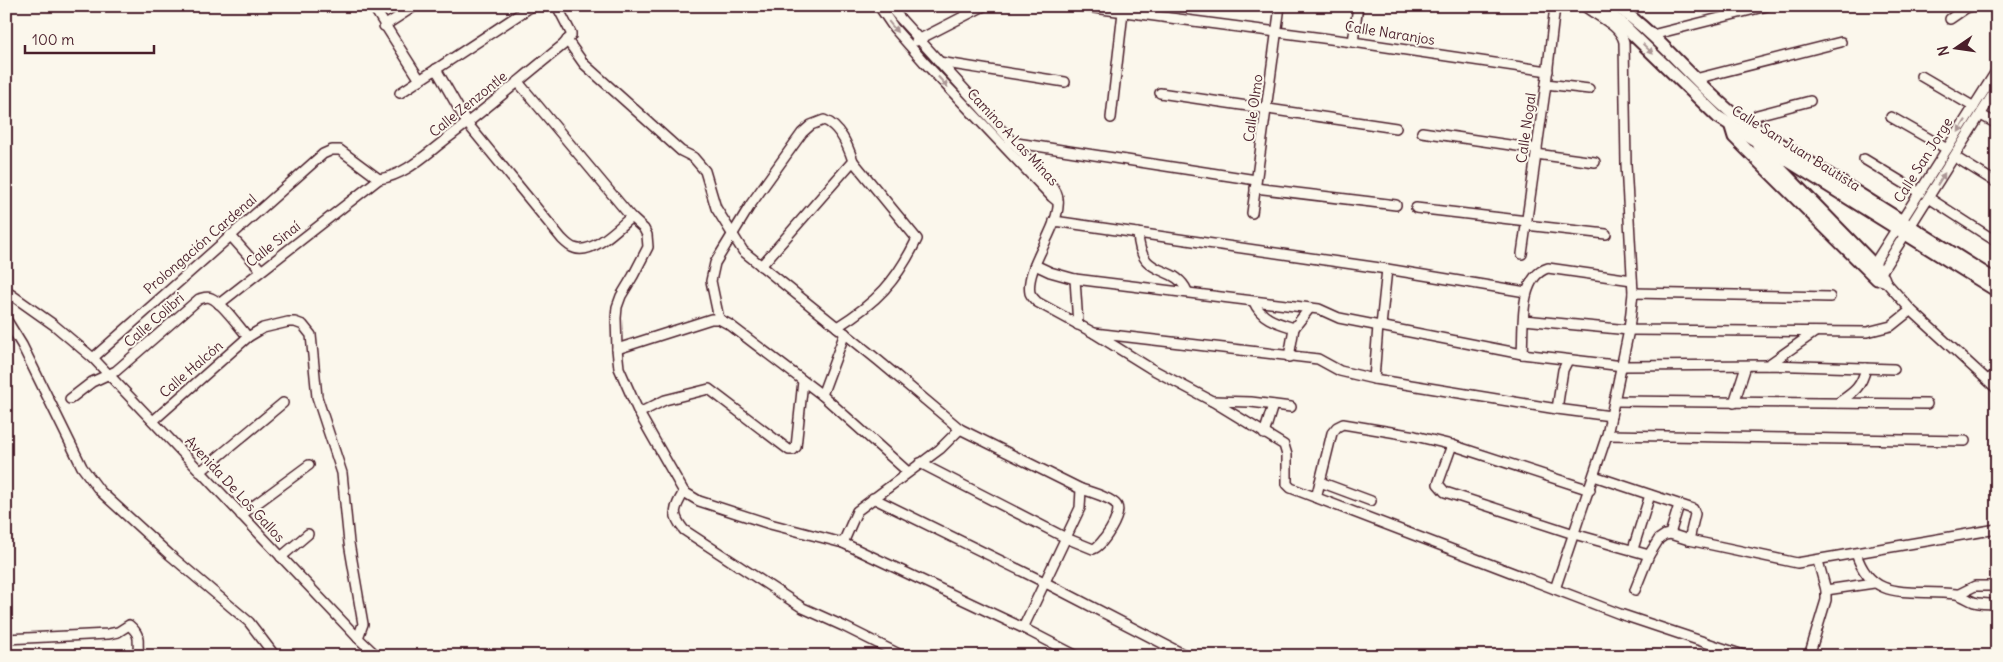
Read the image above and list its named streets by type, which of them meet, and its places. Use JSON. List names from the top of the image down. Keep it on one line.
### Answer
{"streets":{"main road":["Calle San Juan Bautista"],"street":["Calle Naranjos","Calle Zenzontle","Calle Olmo","Calle Nogal","Camino A Las Minas","Calle San Jorge","Prolongación Cardenal","Calle Sinaí","Calle Colibrí","Calle Halcón","Avenida De Los Gallos"]},"crossings":[["Calle Naranjos","Calle Olmo"],["Calle Naranjos","Calle Nogal"],["Calle Zenzontle","Prolongación Cardenal"],["Calle Zenzontle","Calle Sinaí"],["Calle San Juan Bautista","Calle San Jorge"],["Prolongación Cardenal","Calle Sinaí"],["Prolongación Cardenal","Avenida De Los Gallos"],["Calle Sinaí","Calle Colibrí"],["Calle Colibrí","Avenida De Los Gallos"],["Calle Halcón","Avenida De Los Gallos"]],"scale_bar":"100 m","north":"left"}
